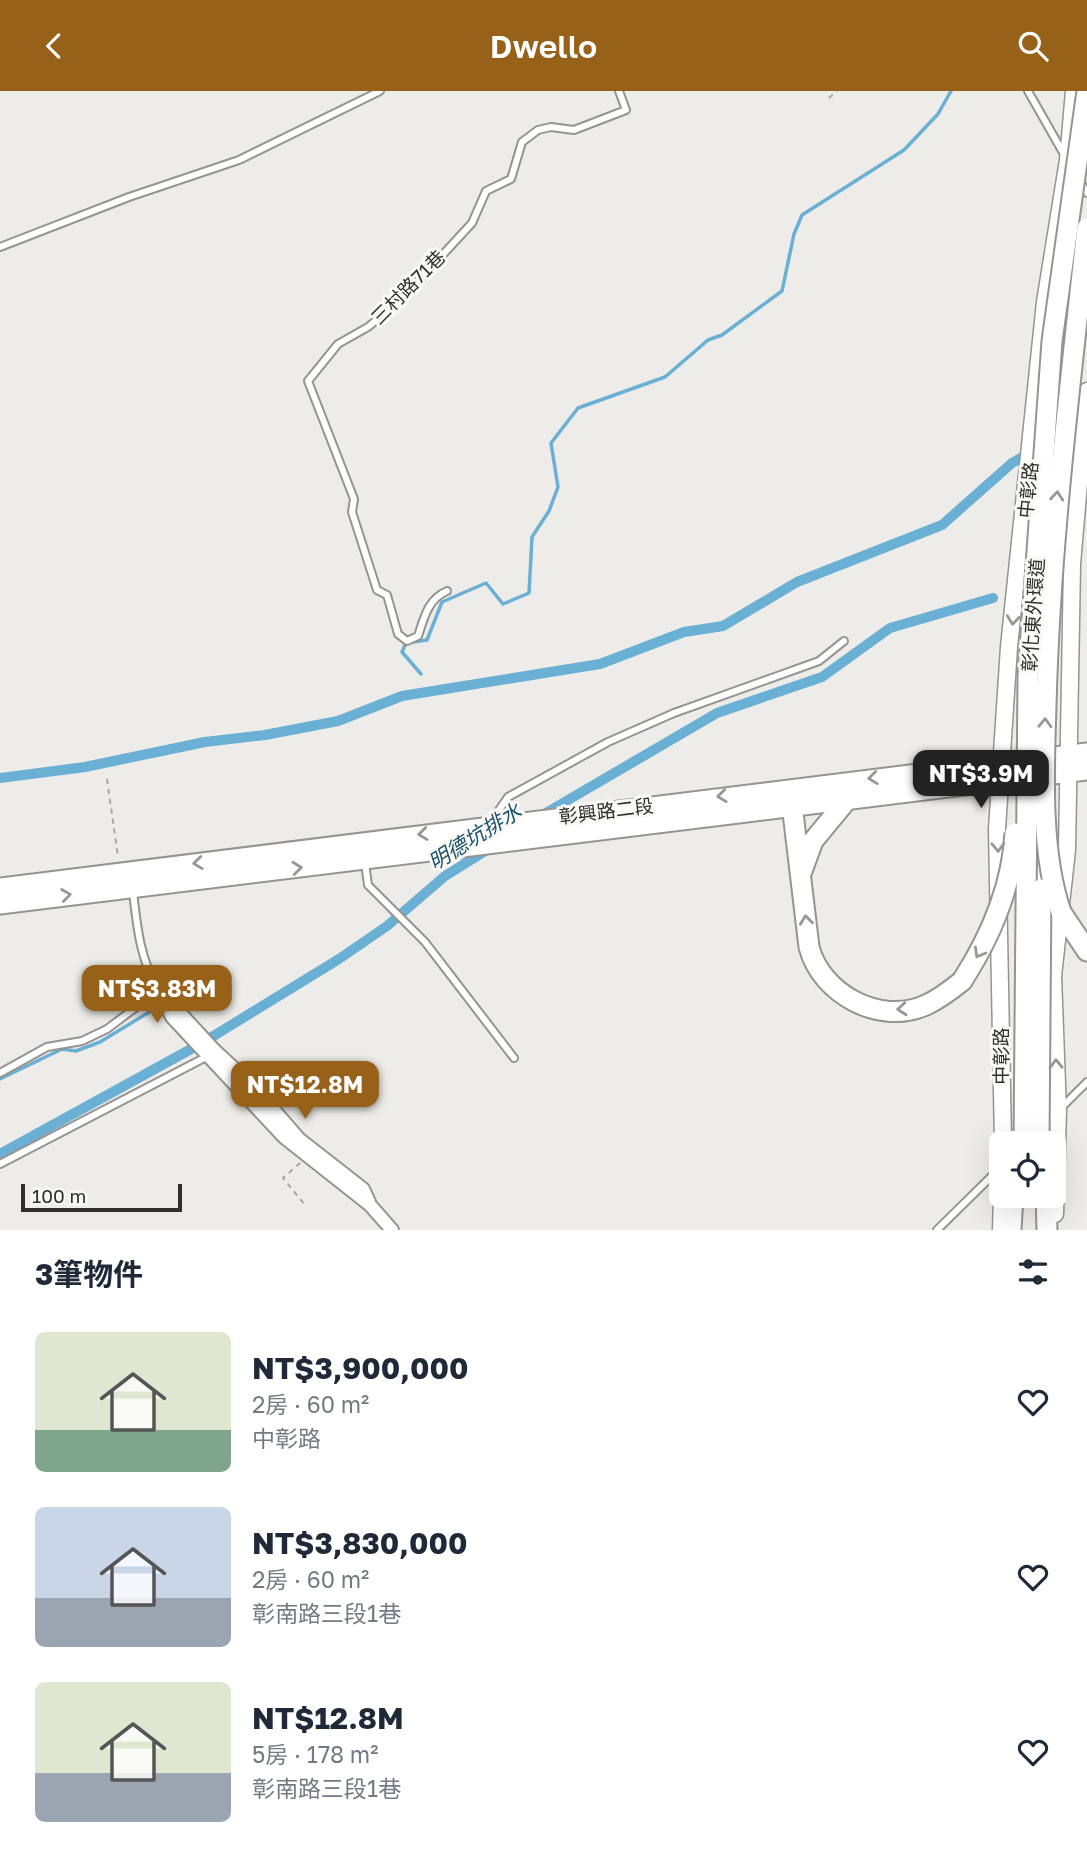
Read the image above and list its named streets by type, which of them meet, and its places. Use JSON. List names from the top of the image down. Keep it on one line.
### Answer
{"streets":{"main road":["彰化東外環道","彰興路二段"],"street":["中彰路"],"lane":["三村路71巷"]},"crossings":[["中彰路","彰興路二段"]],"water":["明德坑排水"],"scale_bar":"100 m","page":{"header":"Dwello","price":["NT$3.9M","NT$3.83M","NT$12.8M"],"scale":"100 m","heading":"3筆物件","list":[{"name":"NT$3,900,000","note":"2房 · 60 m² · 中彰路"},{"name":"NT$3,830,000","note":"2房 · 60 m² · 彰南路三段1巷"},{"name":"NT$12.8M","note":"5房 · 178 m² · 彰南路三段1巷"}]}}
